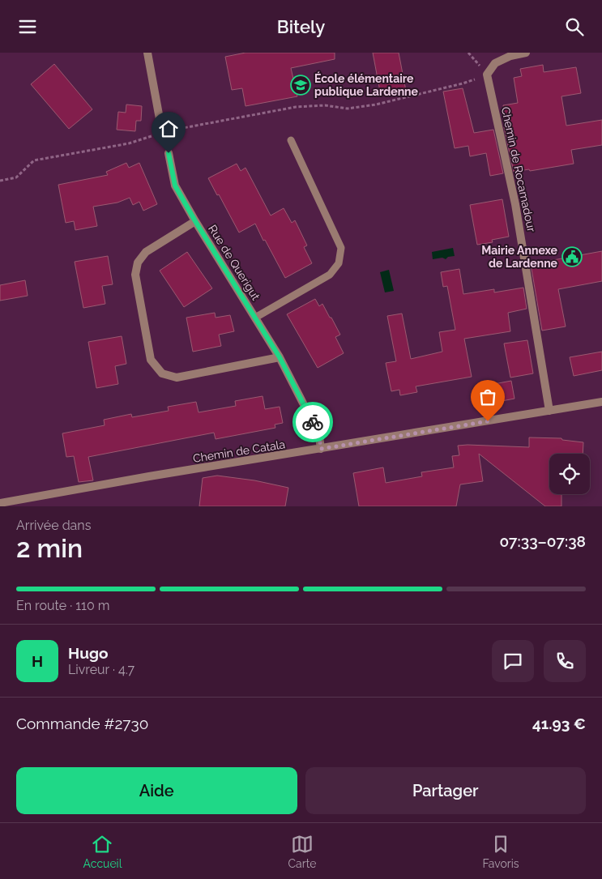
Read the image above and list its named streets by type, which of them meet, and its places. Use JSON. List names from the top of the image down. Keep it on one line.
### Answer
{"streets":{"street":["Chemin de Rocamadour","Rue de Querigut","Chemin de Catala"]},"crossings":[["Chemin de Rocamadour","Chemin de Catala"],["Rue de Querigut","Chemin de Catala"]],"places":{"school or university":["École élémentaire publique Lardenne"],"public building":["Mairie Annexe de Lardenne"]},"page":{"header":"Bitely","heading":["2 min","Arrivée dans","07:33–07:38"],"panel":["Hugo","Livreur · 4.7","Commande #2730","41.93 €"],"bar":"En route · 110 m","round":"H","buttons":["Aide","Partager"],"tabs":["Accueil","Carte","Favoris"]}}
